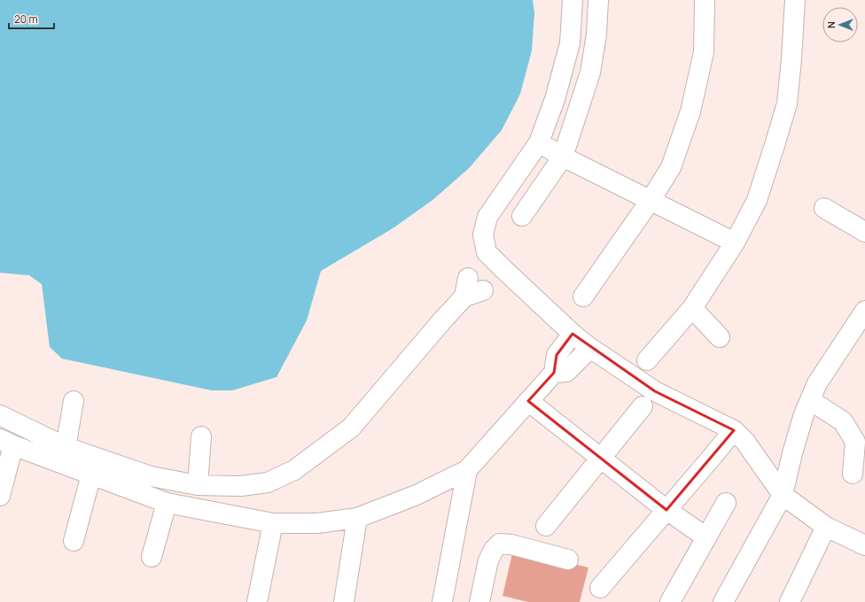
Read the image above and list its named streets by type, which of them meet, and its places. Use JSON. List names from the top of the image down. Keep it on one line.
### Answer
{"scale_bar":"20 m","north":"left"}
